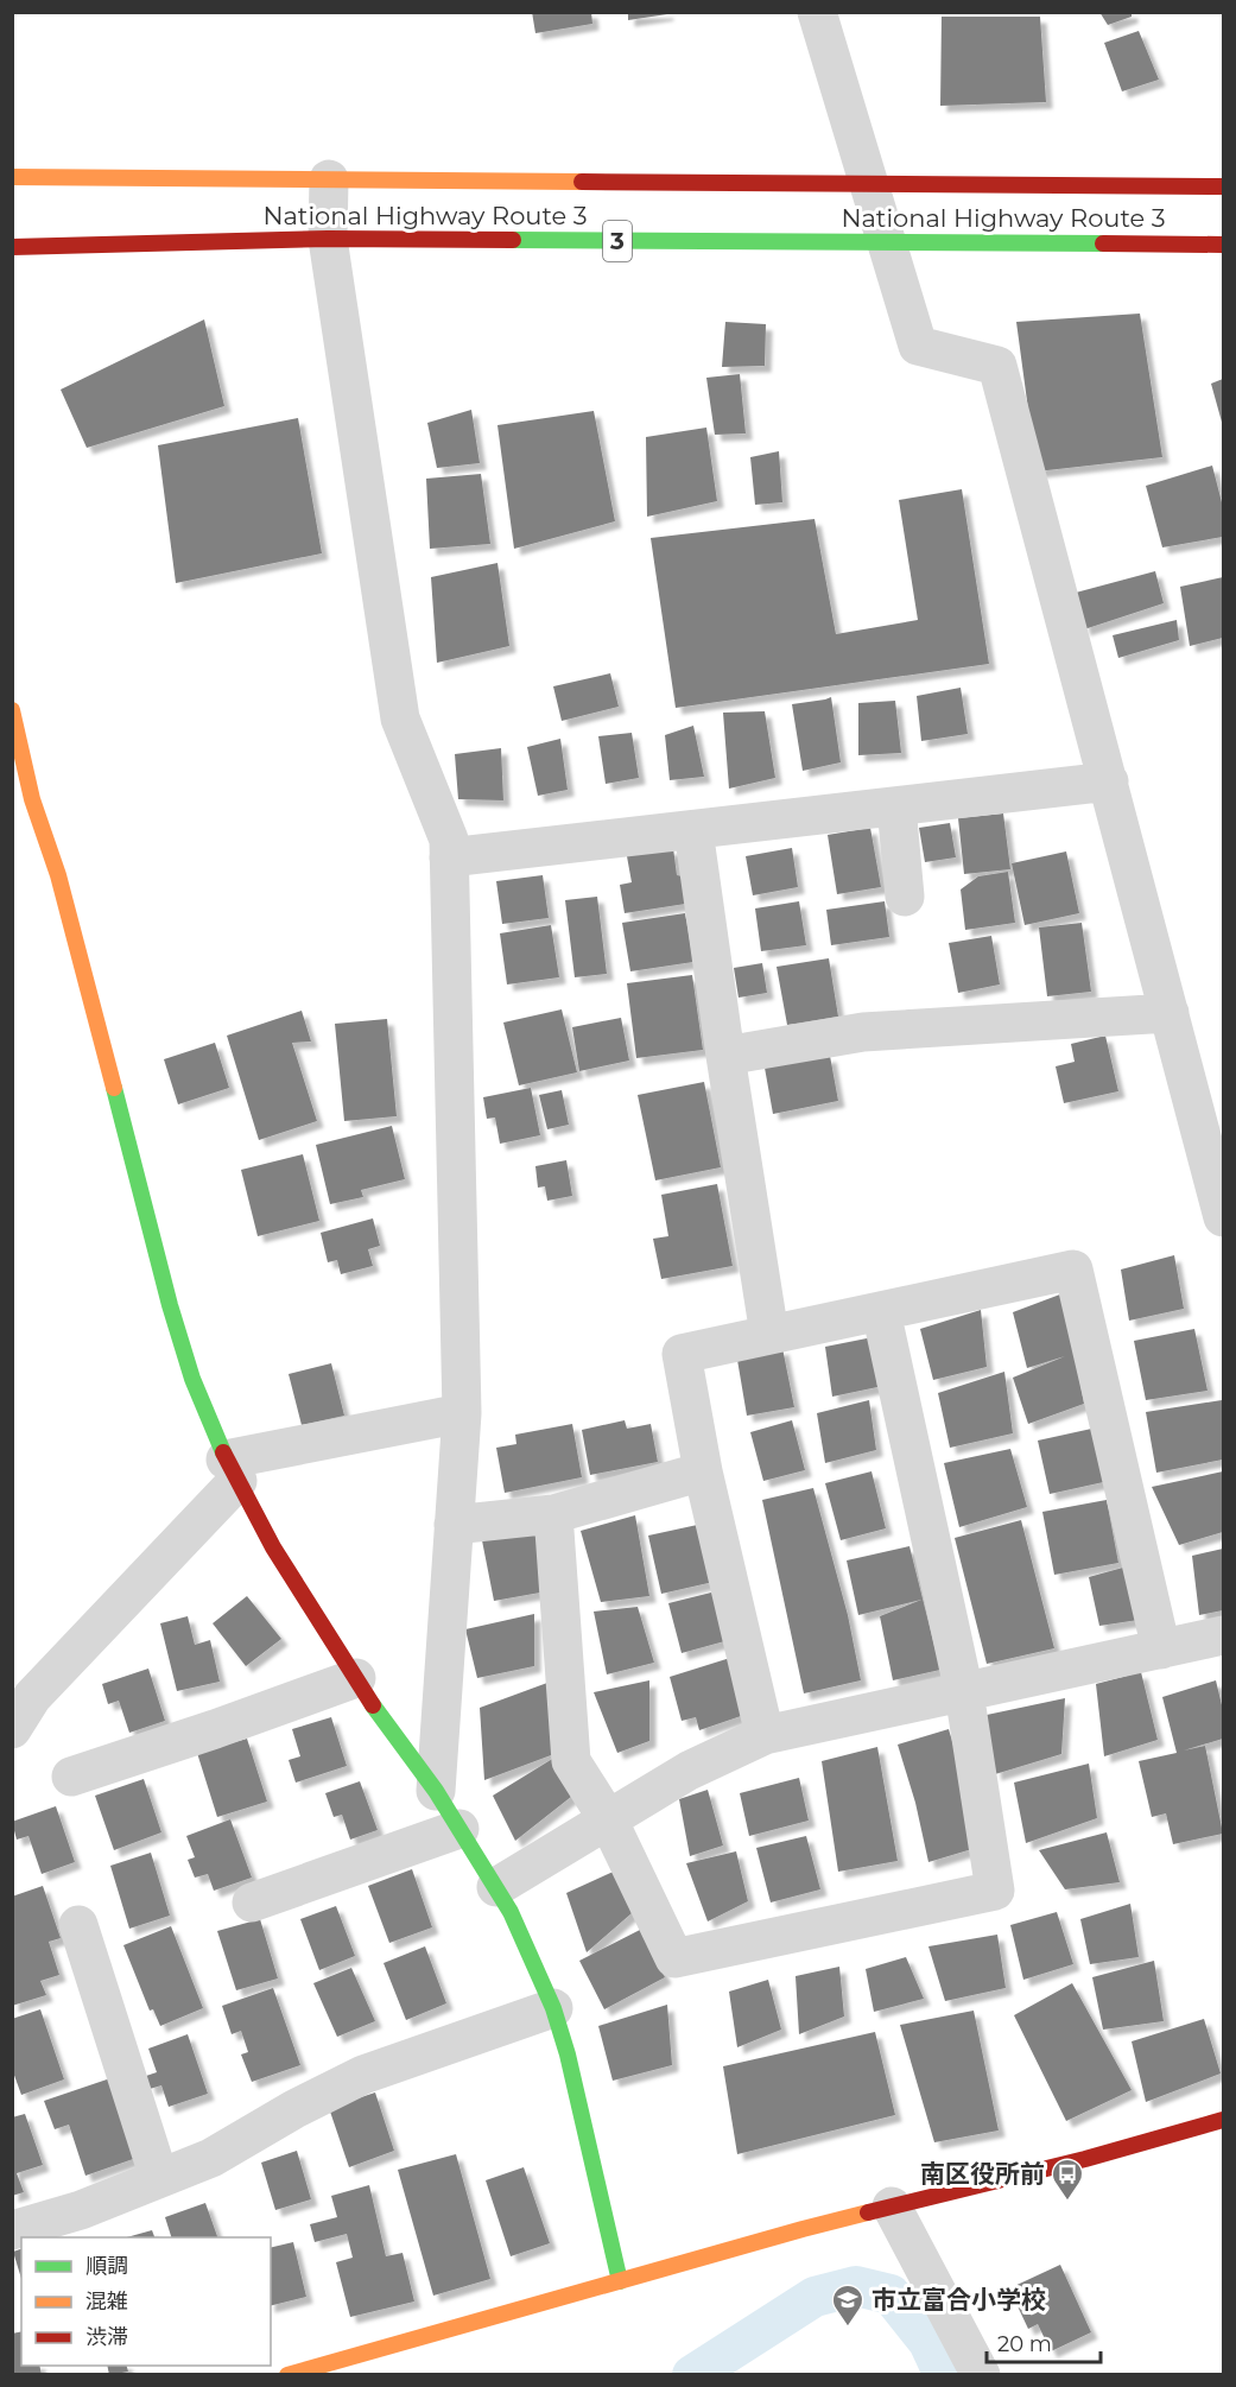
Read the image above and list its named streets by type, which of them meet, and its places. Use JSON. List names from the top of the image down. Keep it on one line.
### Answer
{"streets":{"main road":["National Highway Route 3","3"]},"places":{"bus stop":["南区役所前"],"school or university":["市立富合小学校"]},"legend":["順調","混雑","渋滞"],"scale_bar":"20 m"}
